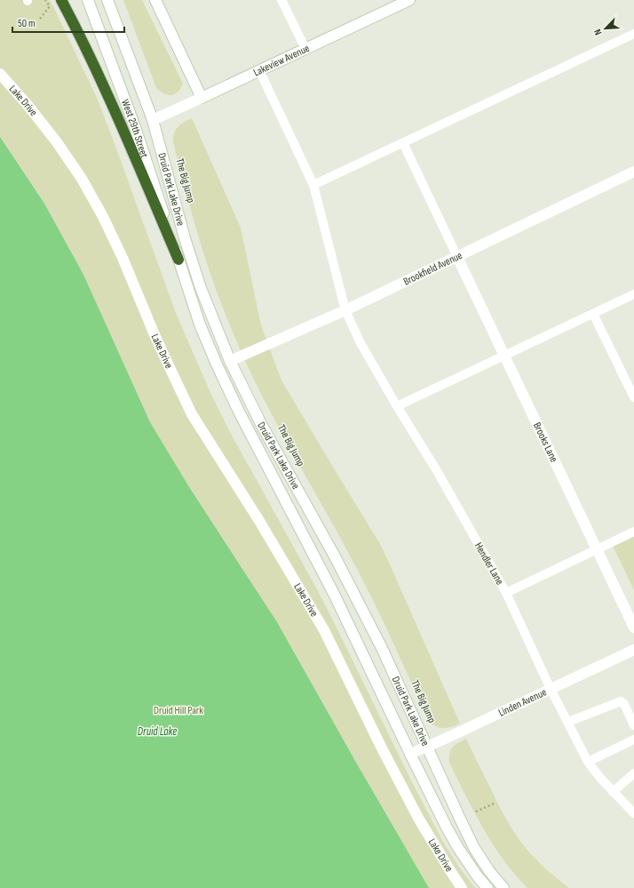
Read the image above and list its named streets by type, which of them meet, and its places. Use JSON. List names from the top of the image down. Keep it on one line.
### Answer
{"streets":{"street":["Lakeview Avenue","Lake Drive","West 29th Street","Druid Park Lake Drive","Brookfield Avenue","Brooks Lane","Linden Avenue"],"lane":["Hendler Lane"]},"crossings":[["Lakeview Avenue","Druid Park Lake Drive"],["Lakeview Avenue","Hendler Lane"],["West 29th Street","Druid Park Lake Drive"],["Druid Park Lake Drive","Brookfield Avenue"],["Druid Park Lake Drive","Linden Avenue"],["Brookfield Avenue","Brooks Lane"],["Brookfield Avenue","Hendler Lane"],["Hendler Lane","Linden Avenue"]],"water":["Druid Lake"],"parks":["Druid Hill Park"],"scale_bar":"50 m","north":"bottom left"}
